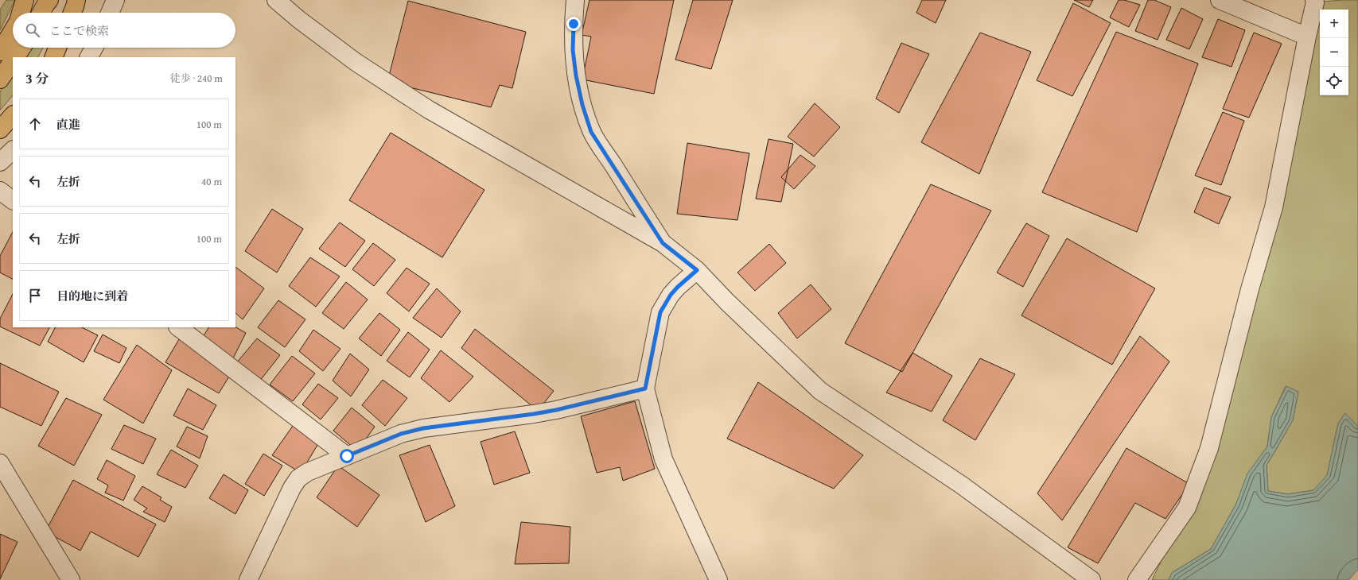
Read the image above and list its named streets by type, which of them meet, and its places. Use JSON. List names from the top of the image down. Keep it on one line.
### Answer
{"page":{"map_buttons":["+","−"],"search":"ここで検索","heading":["3 分","徒歩 · 240 m"],"list":[["直進","100 m"],["左折","40 m"],["左折","100 m"],"目的地に到着"]}}
